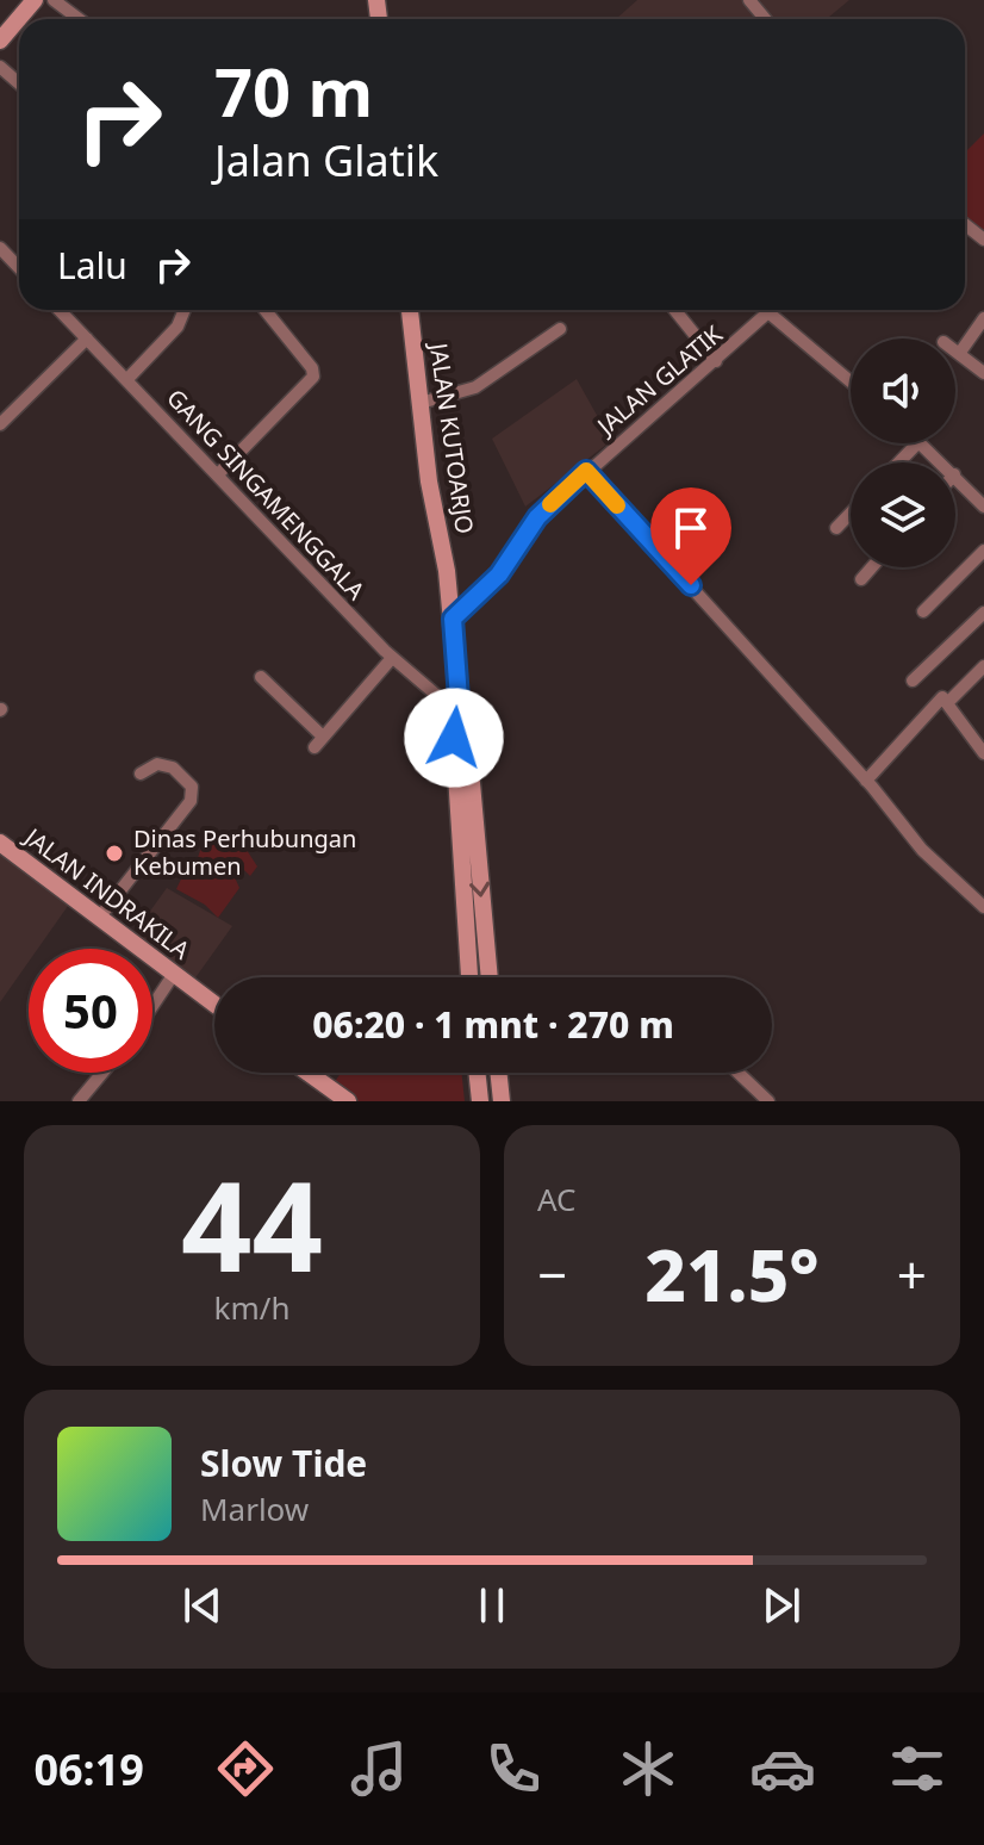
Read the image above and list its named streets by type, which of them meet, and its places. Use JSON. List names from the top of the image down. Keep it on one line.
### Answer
{"streets":{"main road":["JALAN KUTOARJO","JALAN INDRAKILA"],"street":["JALAN GLATIK","GANG SINGAMENGGALA"]},"crossings":[["JALAN GLATIK","JALAN KUTOARJO"],["JALAN KUTOARJO","GANG SINGAMENGGALA"]],"places":["Dinas Perhubungan Kebumen"],"page":{"turn":["70 m","Jalan Glatik"],"then":"Lalu","limit":"50","trip":"06:20 · 1 mnt · 270 m","tile":[["44","km/h"],"AC"],"heat":["−","21.5°","+"],"song":["Slow Tide","Marlow"],"tabs":"06:19"}}
